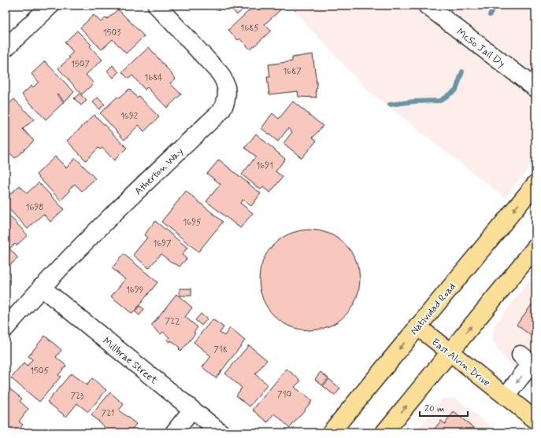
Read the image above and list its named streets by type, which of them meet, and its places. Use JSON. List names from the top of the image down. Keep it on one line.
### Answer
{"streets":{"main road":["Natividad Road","East Alvin Drive"],"street":["McSo Jail Dy","Atherton Way","Millbrae Street"]},"crossings":[["Atherton Way","Millbrae Street"],["Natividad Road","East Alvin Drive"]],"house_numbers":["1685","1503","1507","1687","1684","1692","1691","1698","1695","1697","1699","722","718","1505","710","723","721"],"scale_bar":"20 m"}
